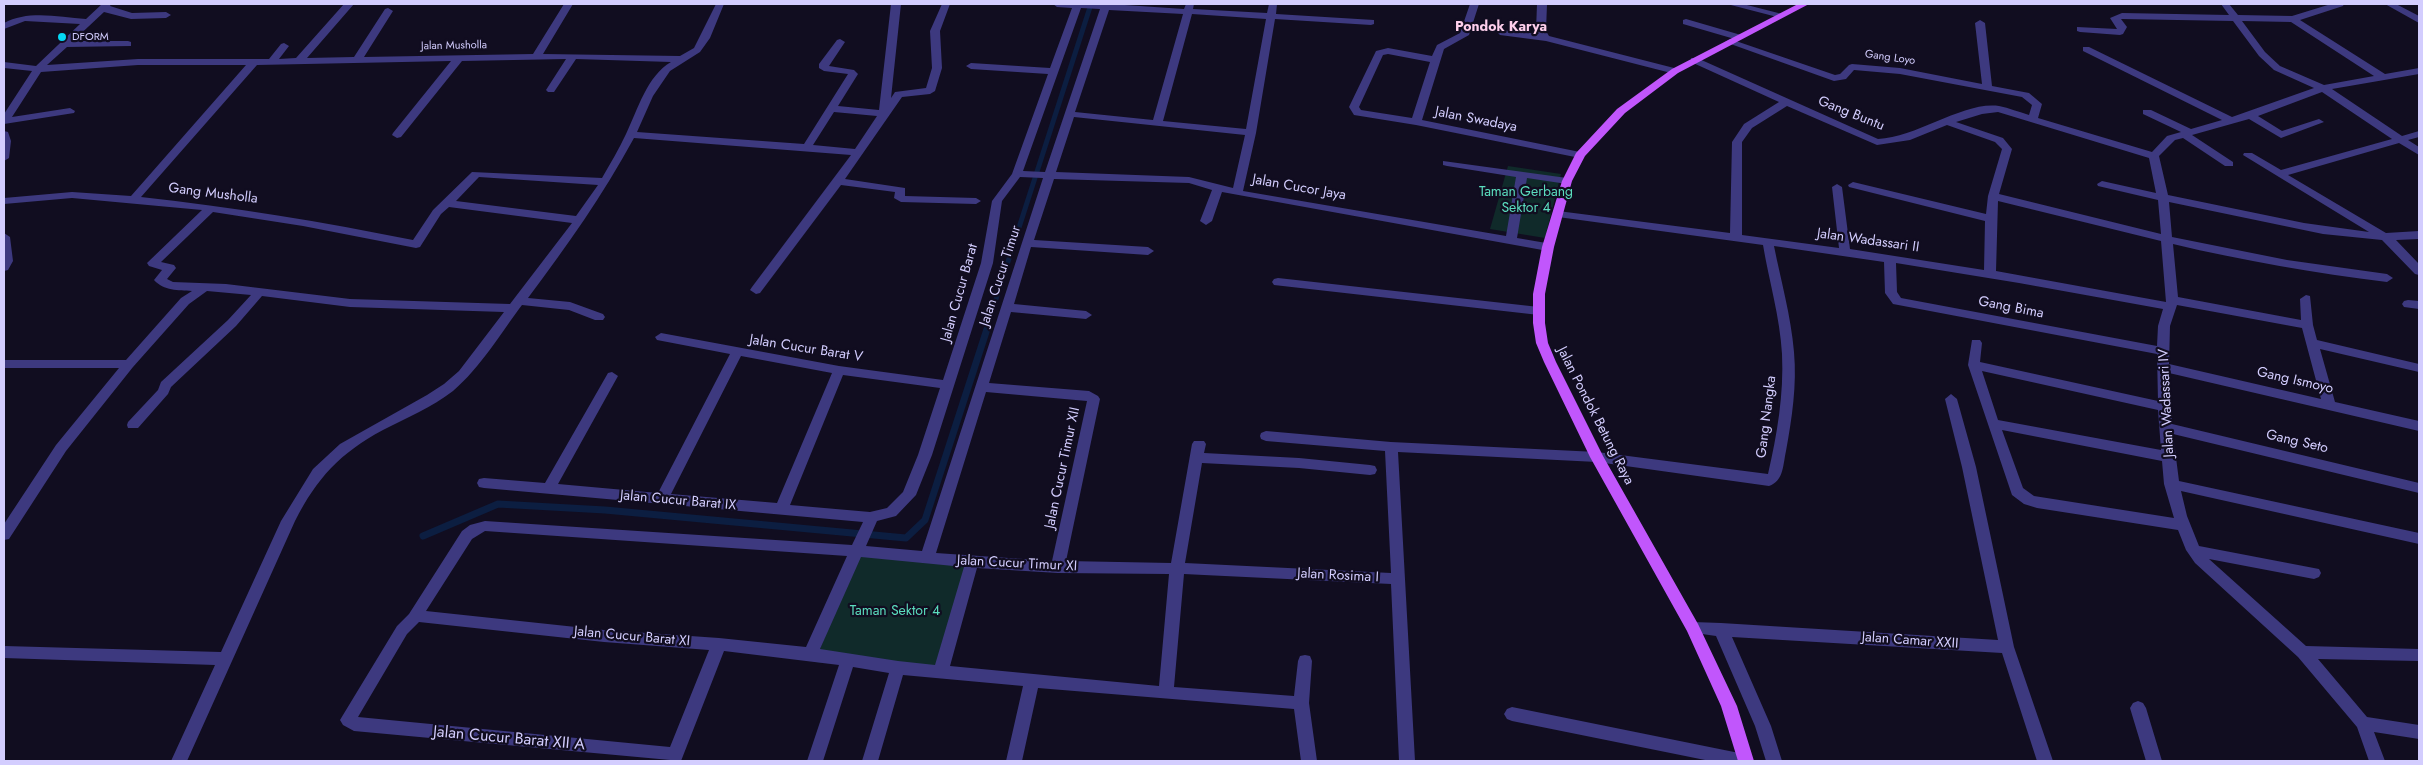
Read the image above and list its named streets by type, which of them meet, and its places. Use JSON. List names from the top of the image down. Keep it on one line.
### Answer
{"streets":{"main road":["Jalan Pondok Betung Raya"],"street":["Jalan Musholla","Gang Loyo","Gang Buntu","Jalan Swadaya","Jalan Cucor Jaya","Gang Musholla","Jalan Wadassari II","Jalan Cucur Timur","Jalan Cucur Barat","Gang Bima","Jalan Cucur Barat V","Gang Ismoyo","Jalan Wadassari IV","Gang Nangka","Gang Seto","Jalan Cucur Timur XII","Jalan Cucur Barat IX","Jalan Cucur Timur XI","Jalan Rosima I","Jalan Cucur Barat XI","Jalan Camar XXII","Jalan Cucur Barat XII A"]},"crossings":[["Gang Loyo","Gang Buntu"],["Gang Loyo","Jalan Pondok Betung Raya"],["Gang Buntu","Jalan Wadassari IV"],["Gang Buntu","Jalan Pondok Betung Raya"],["Jalan Swadaya","Jalan Pondok Betung Raya"],["Jalan Cucor Jaya","Jalan Cucur Timur"],["Jalan Cucor Jaya","Jalan Cucur Barat"],["Jalan Cucor Jaya","Jalan Pondok Betung Raya"],["Jalan Wadassari II","Gang Bima"],["Jalan Wadassari II","Jalan Wadassari IV"],["Jalan Wadassari II","Jalan Pondok Betung Raya"],["Jalan Wadassari II","Gang Nangka"],["Jalan Cucur Timur","Jalan Cucur Timur XII"],["Jalan Cucur Timur","Jalan Cucur Timur XI"],["Jalan Cucur Barat","Jalan Cucur Barat V"],["Jalan Cucur Barat","Jalan Cucur Barat IX"],["Gang Bima","Jalan Wadassari IV"],["Gang Ismoyo","Jalan Wadassari IV"],["Jalan Wadassari IV","Gang Seto"],["Jalan Pondok Betung Raya","Gang Nangka"],["Jalan Pondok Betung Raya","Jalan Camar XXII"],["Jalan Cucur Timur XII","Jalan Cucur Timur XI"],["Jalan Cucur Timur XI","Jalan Rosima I"],["Jalan Cucur Timur XI","Jalan Cucur Barat XI"],["Jalan Cucur Timur XI","Jalan Cucur Barat XII A"]],"districts":["Pondok Karya"],"parks":["Taman Gerbang Sektor 4","Taman Sektor 4"],"places":["DFORM"]}
